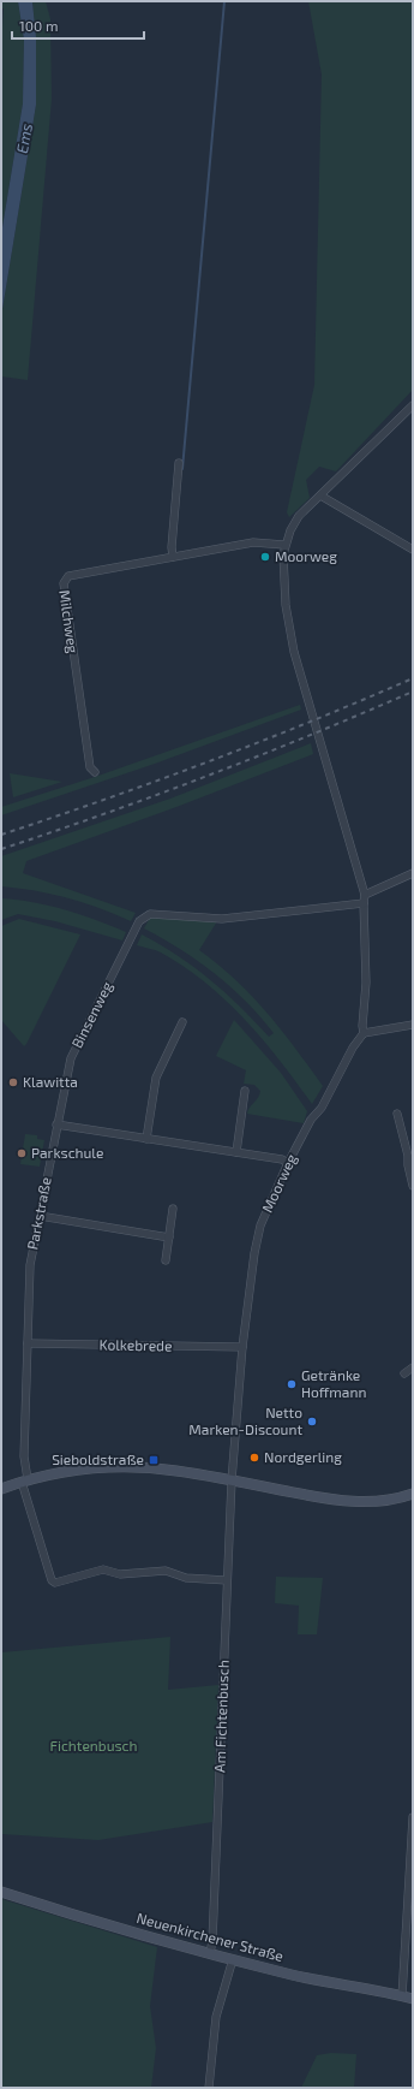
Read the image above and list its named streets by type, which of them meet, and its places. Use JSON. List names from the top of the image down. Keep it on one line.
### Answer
{"streets":{"main road":["Neuenkirchener Straße"],"street":["Milchweg","Binsenweg","Moorweg","Parkstraße","Kolkebrede","Am Fichtenbusch"]},"crossings":[["Binsenweg","Parkstraße"],["Moorweg","Kolkebrede"],["Moorweg","Am Fichtenbusch"],["Parkstraße","Kolkebrede"],["Am Fichtenbusch","Neuenkirchener Straße"]],"water":["Ems"],"parks":["Fichtenbusch"],"places":{"other":["Moorweg","Klawitta","Parkschule","Getränke Hoffmann","Netto Marken-Discount","Nordgerling"],"transit":["Sieboldstraße"]},"scale_bar":"100 m"}
